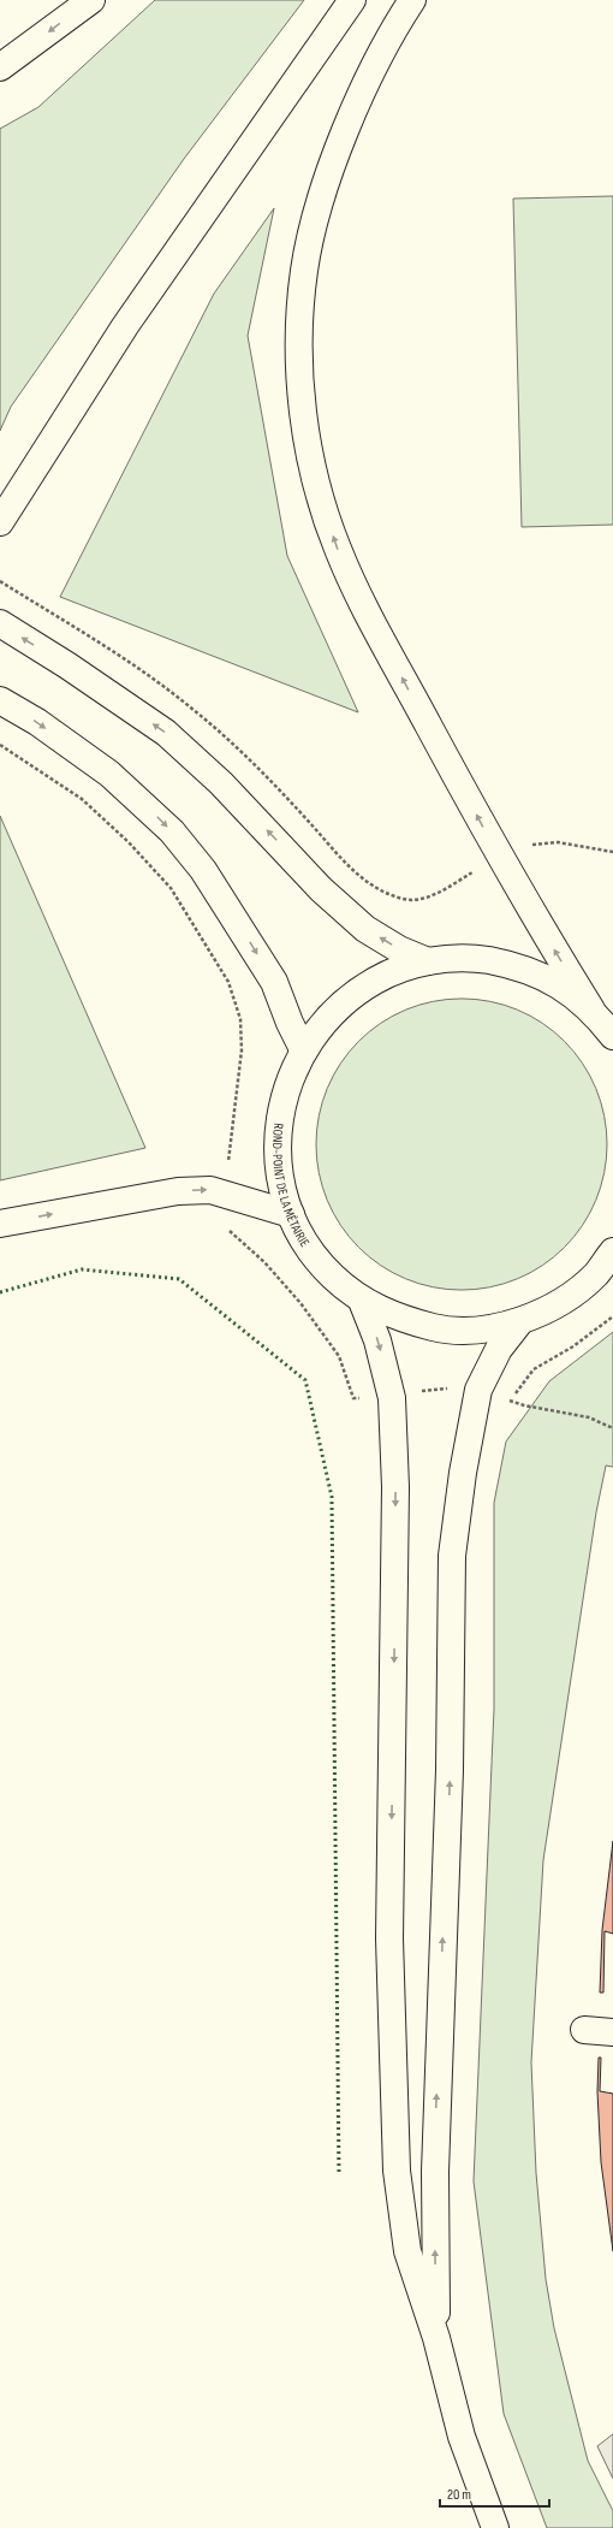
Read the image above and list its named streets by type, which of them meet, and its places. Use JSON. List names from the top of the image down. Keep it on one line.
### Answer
{"streets":{"main road":["ROND-POINT DE LA MÉTAIRIE"]},"scale_bar":"20 m"}
